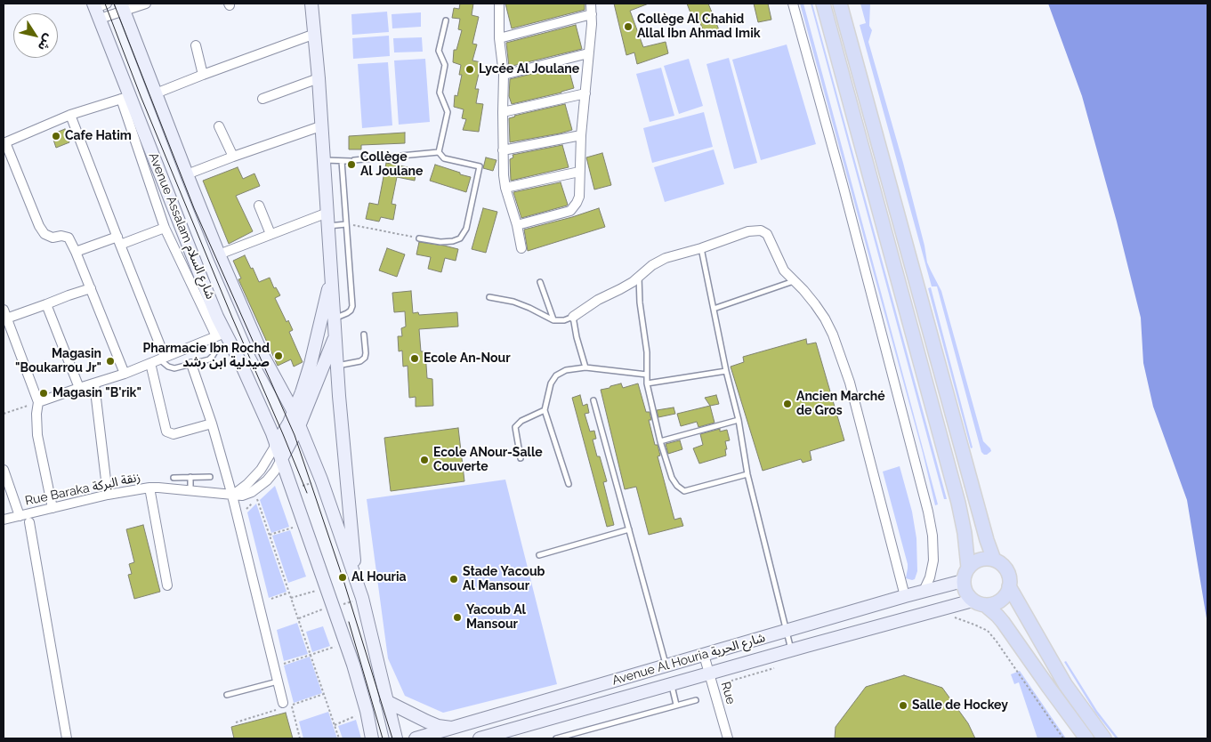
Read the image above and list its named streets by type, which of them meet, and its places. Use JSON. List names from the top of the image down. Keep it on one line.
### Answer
{"streets":{"main road":["Avenue Assalam شارع السلام","Avenue Al Houria شارع الحرية"],"street":["Rue Baraka زنقة البركة","Rue"]},"crossings":[["Avenue Assalam شارع السلام","Rue Baraka زنقة البركة"],["Avenue Al Houria شارع الحرية","Rue"]],"places":["Collège Al Chahid Allal Ibn Ahmad Imik","Lycée Al Joulane","Cafe Hatim","Collège Al Joulane","Pharmacie Ibn Rochd صيدلية ابن رشد","Ecole An-Nour","Magasin \"Boukarrou Jr\"","Magasin \"B'rik\"","Ancien Marché de Gros","Ecole ANour-Salle Couverte","Al Houria","Stade Yacoub Al Mansour","Yacoub Al Mansour","Salle de Hockey"],"north":"bottom right"}
